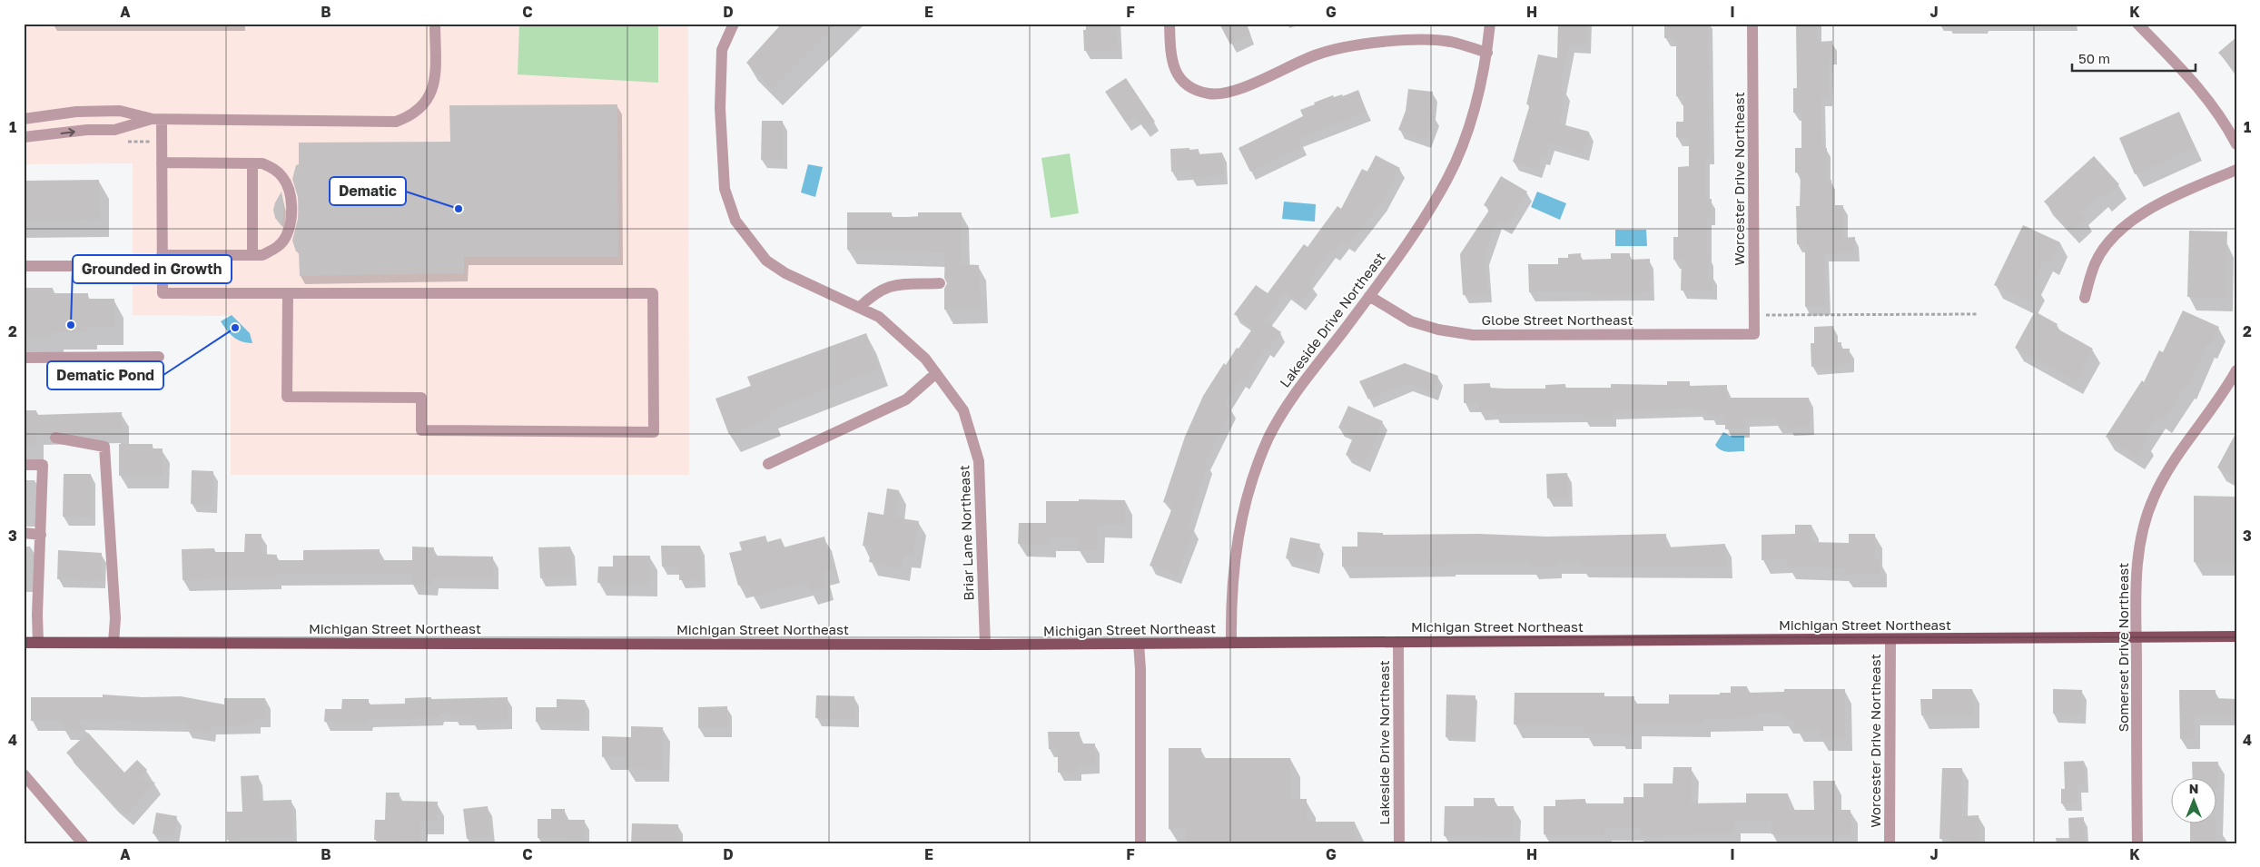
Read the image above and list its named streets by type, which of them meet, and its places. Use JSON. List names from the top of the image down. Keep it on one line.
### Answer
{"streets":{"main road":["Michigan Street Northeast"],"street":["Worcester Drive Northeast","Lakeside Drive Northeast","Globe Street Northeast","Briar Lane Northeast","Somerset Drive Northeast"]},"crossings":[["Worcester Drive Northeast","Globe Street Northeast"],["Worcester Drive Northeast","Michigan Street Northeast"],["Lakeside Drive Northeast","Globe Street Northeast"],["Lakeside Drive Northeast","Michigan Street Northeast"],["Briar Lane Northeast","Michigan Street Northeast"],["Michigan Street Northeast","Somerset Drive Northeast"]],"places":["Dematic","Grounded in Growth","Dematic Pond"],"scale_bar":"50 m","north":"top","grid":{"columns":["A","B","C","D","E","F","G","H","I","J","K"],"rows":["1","2","3","4"]}}
